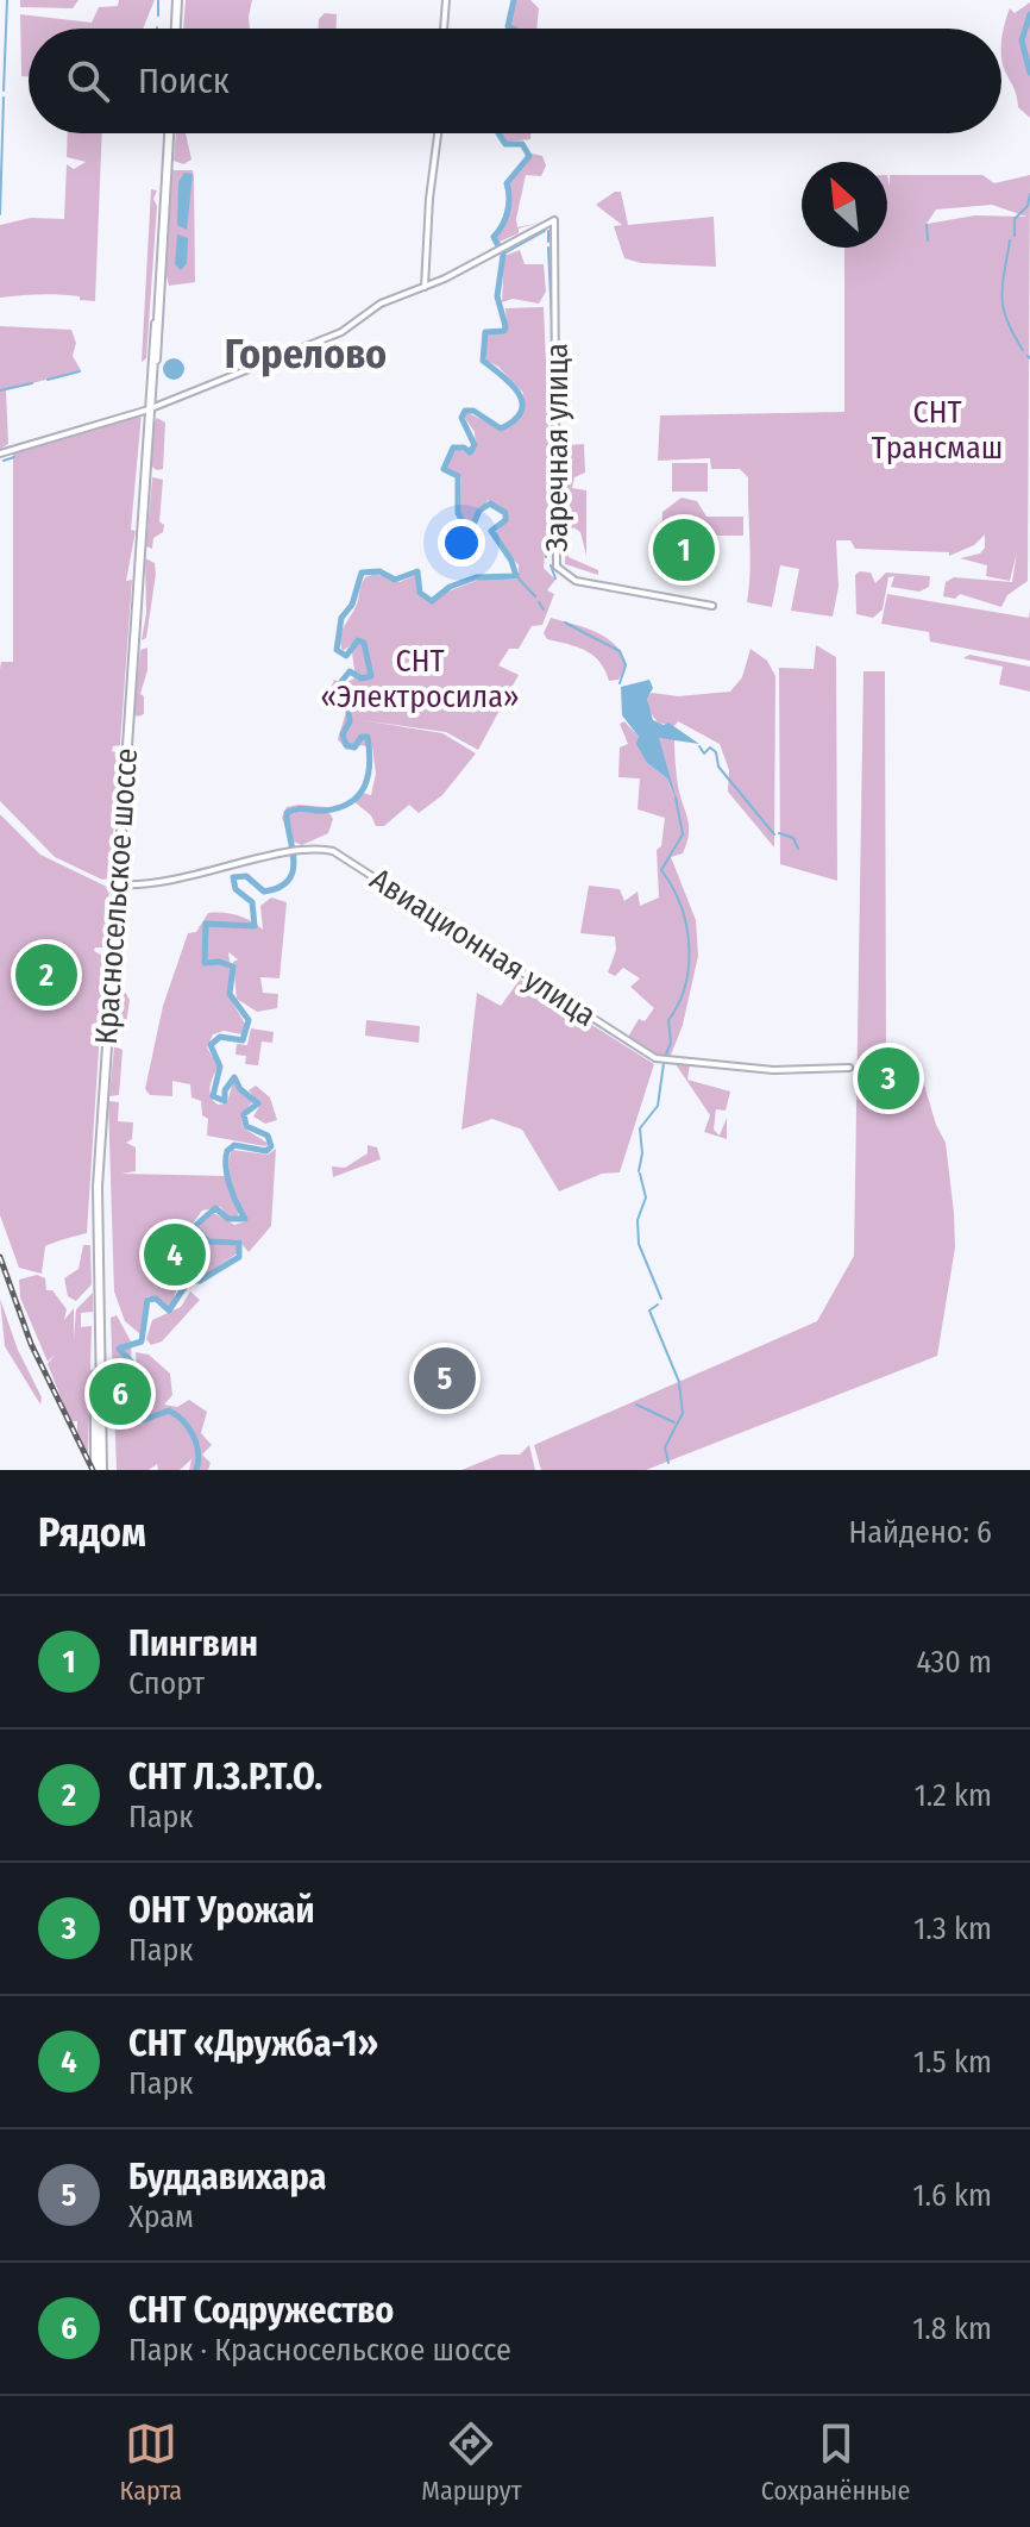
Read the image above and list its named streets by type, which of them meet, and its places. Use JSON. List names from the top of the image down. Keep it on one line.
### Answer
{"streets":{"highway":["Красносельское шоссе"],"street":["Заречная улица","Авиационная улица"]},"crossings":[["Красносельское шоссе","Авиационная улица"]],"districts":["Горелово"],"parks":["СНТ Трансмаш","СНТ «Электросила»"],"north":"top left","page":{"search":"Поиск","pins":["1","2","3","4","5","6"],"heading":["Рядом","Найдено: 6"],"list":[{"mark":"1","name":"Пингвин","note":"Спорт","value":"430 m"},{"mark":"2","name":"СНТ Л.З.Р.Т.О.","note":"Парк","value":"1.2 km"},{"mark":"3","name":"ОНТ Урожай","note":"Парк","value":"1.3 km"},{"mark":"4","name":"СНТ «Дружба-1»","note":"Парк","value":"1.5 km"},{"mark":"5","name":"Буддавихара","note":"Храм","value":"1.6 km"},{"mark":"6","name":"СНТ Содружество","note":"Парк · Красносельское шоссе","value":"1.8 km"}],"nav":["Карта","Маршрут","Сохранённые"]}}
